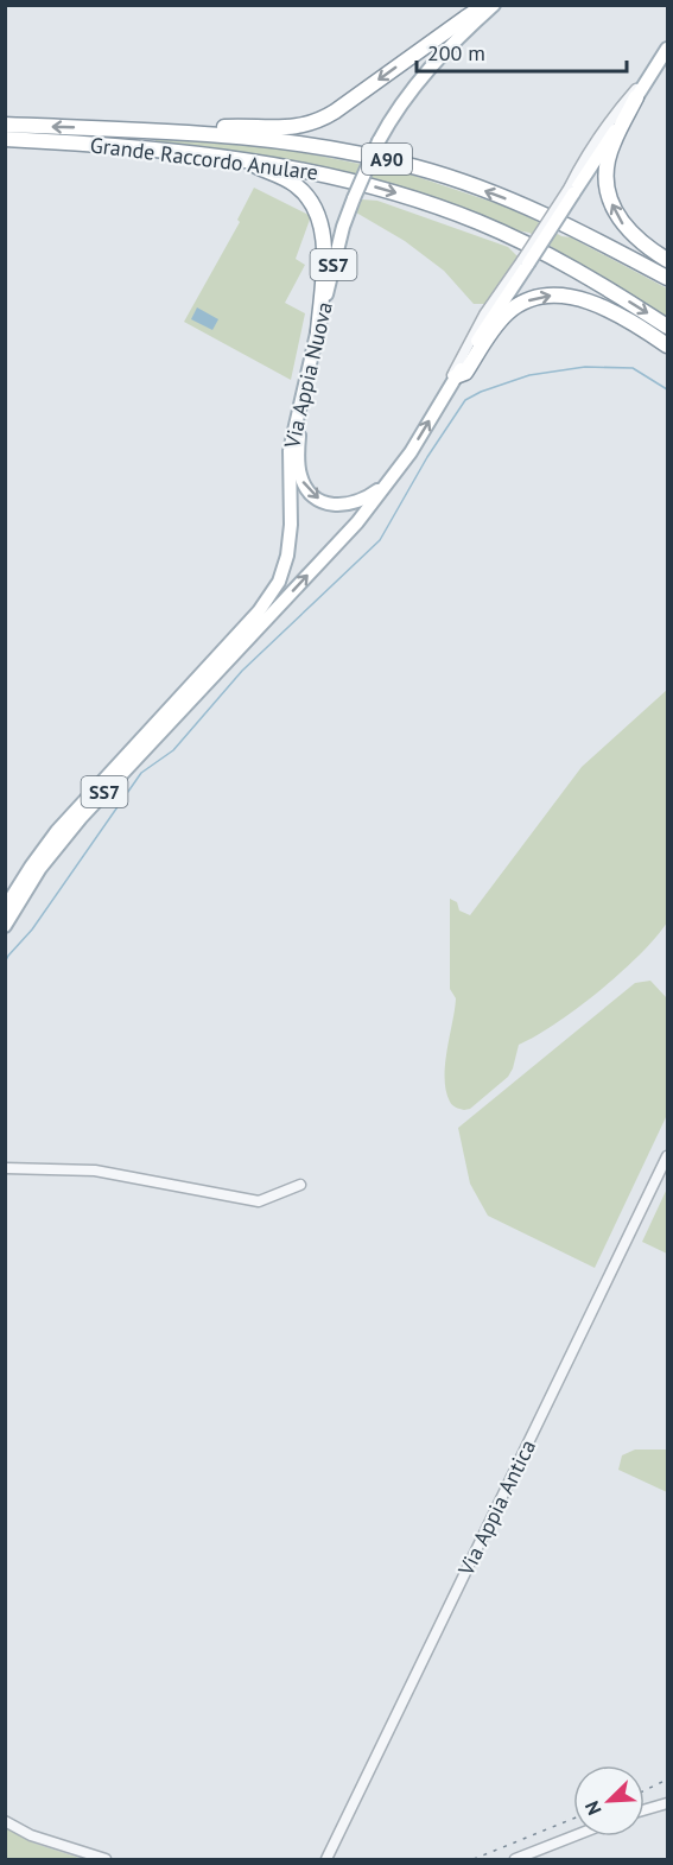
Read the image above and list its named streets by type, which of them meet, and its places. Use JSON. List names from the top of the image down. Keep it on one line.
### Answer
{"streets":{"highway":["Grande Raccordo Anulare","A90"],"main road":["SS7","Via Appia Nuova"],"street":["Via Appia Antica"]},"scale_bar":"200 m","north":"bottom left"}
